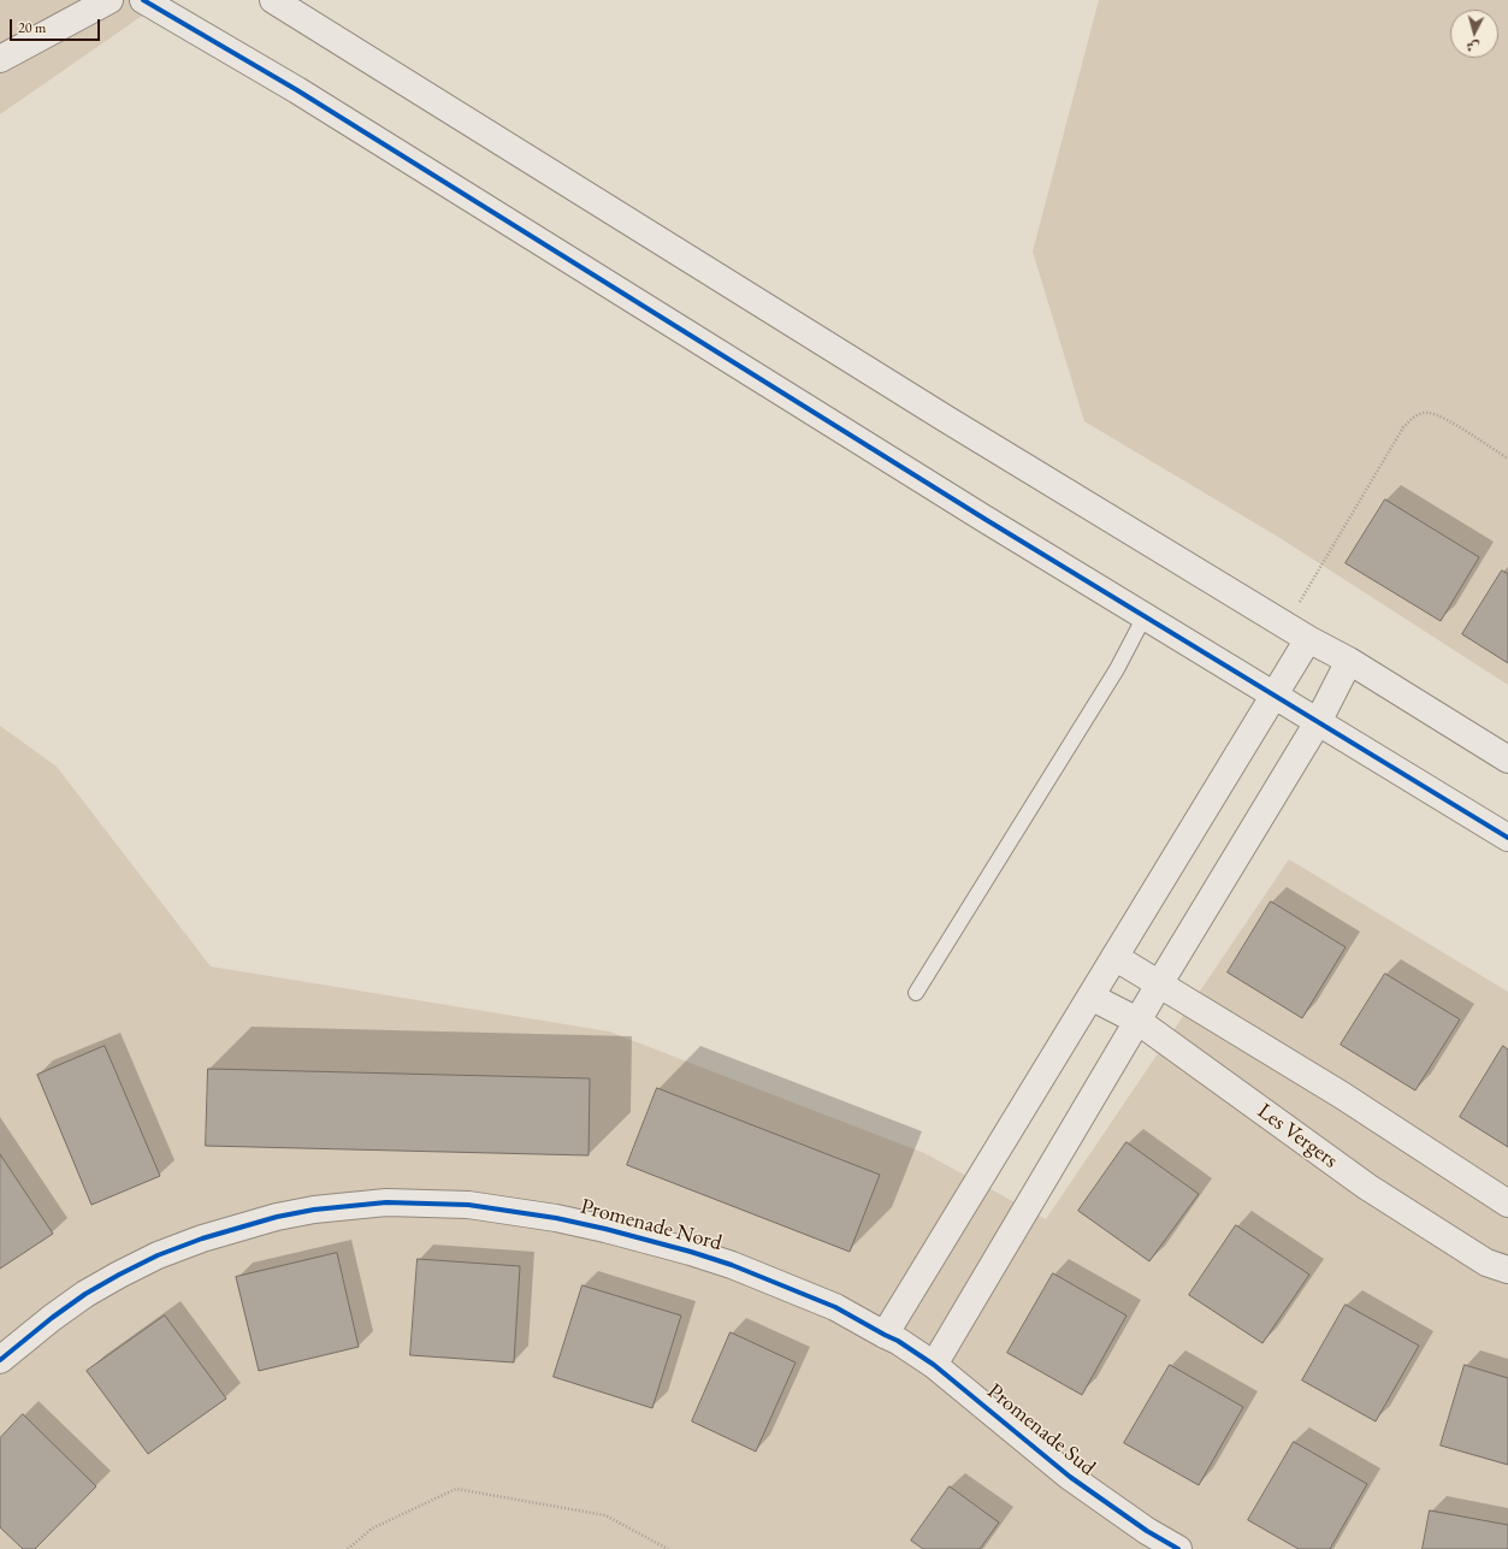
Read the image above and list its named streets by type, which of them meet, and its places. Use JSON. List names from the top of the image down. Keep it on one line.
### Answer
{"streets":{"street":["Les Vergers","Promenade Nord","Promenade Sud"]},"crossings":[["Promenade Nord","Promenade Sud"]],"scale_bar":"20 m","north":"bottom"}
